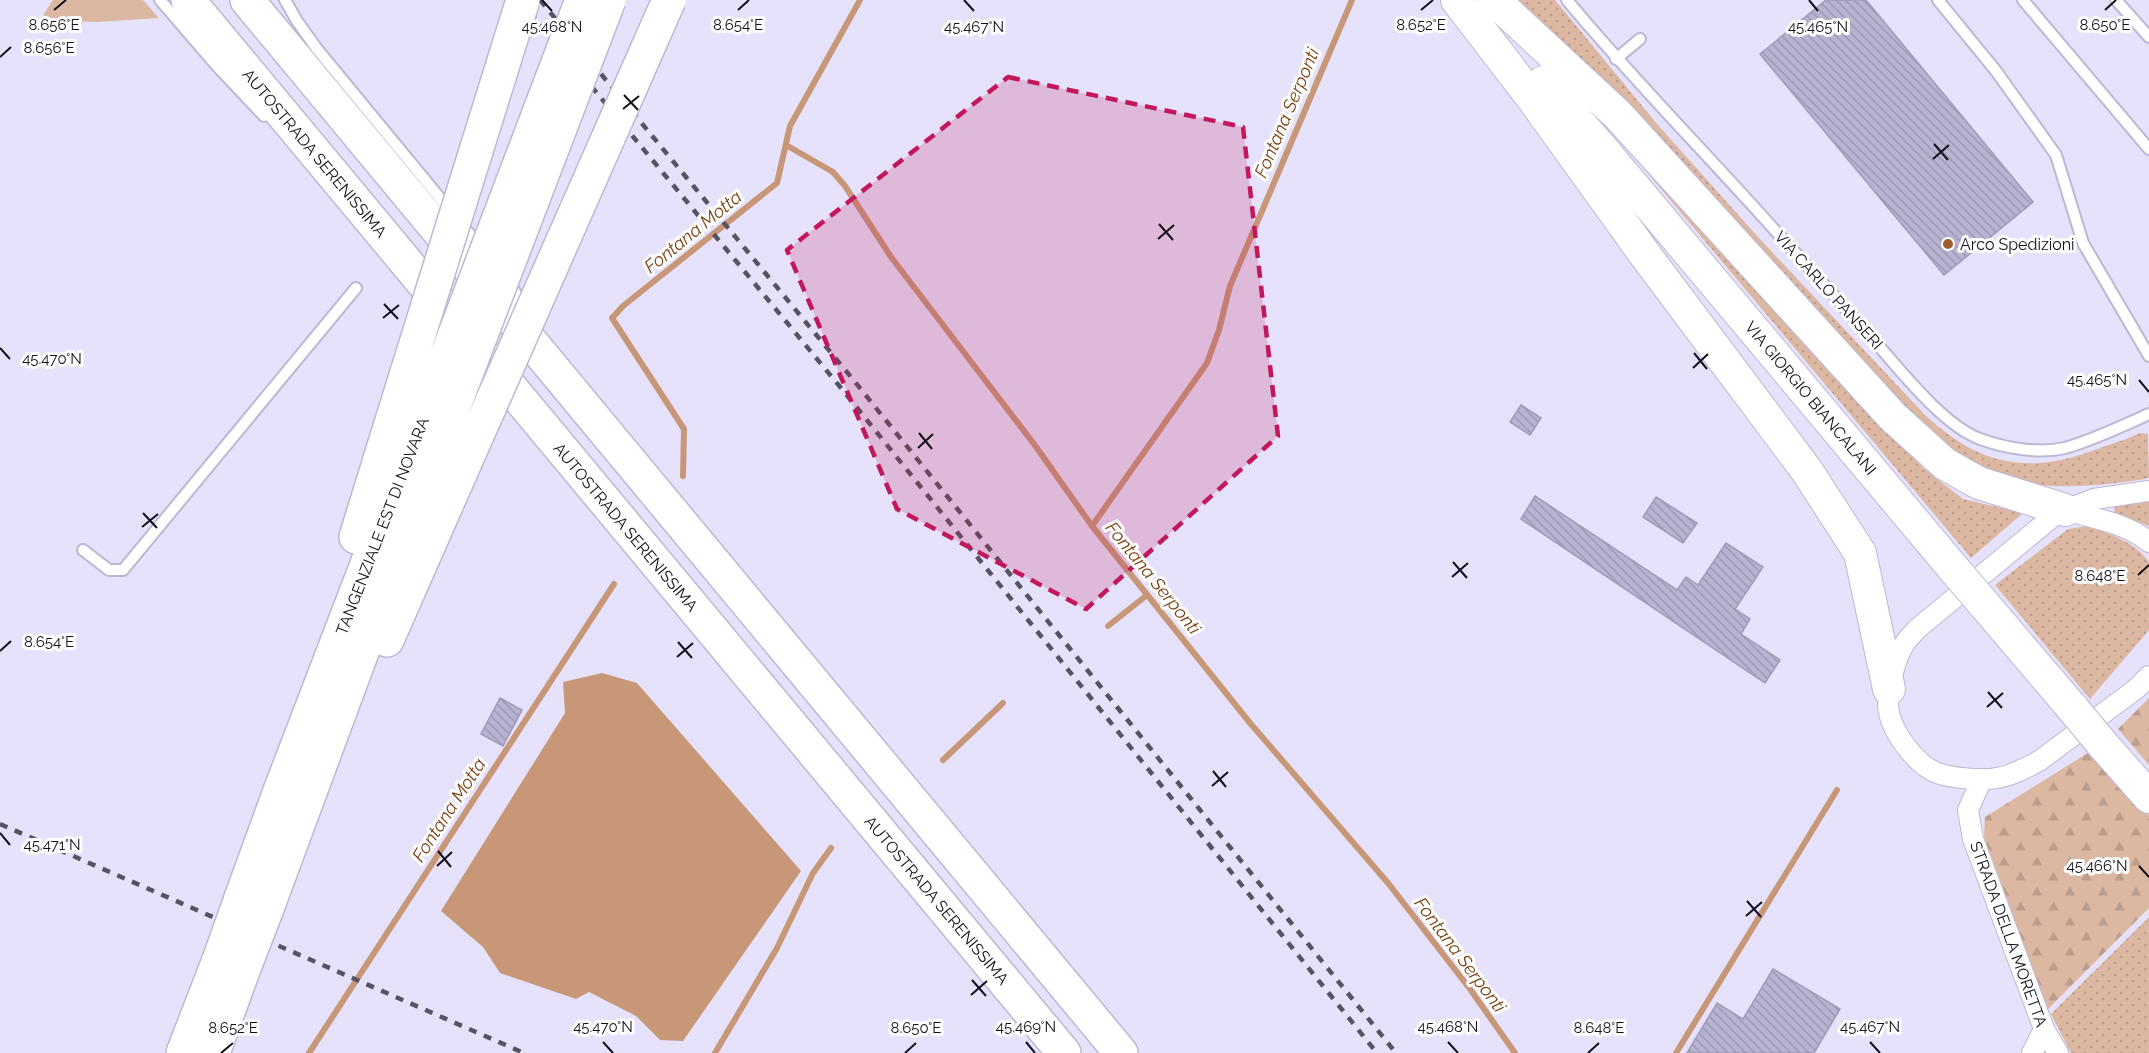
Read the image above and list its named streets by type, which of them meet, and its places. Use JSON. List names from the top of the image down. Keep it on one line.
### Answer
{"streets":{"highway":["AUTOSTRADA SERENISSIMA","TANGENZIALE EST DI NOVARA"],"main road":["VIA GIORGIO BIANCALANI"],"street":["STRADA DELLA MORETTA"],"lane":["VIA CARLO PANSERI"]},"water":["Fontana Serponti","Fontana Motta"],"places":["Arco Spedizioni"],"coordinates":["8.656°E","8.654°E","8.652°E","8.650°E","45.468°N","45.467°N","45.465°N","45.470°N","8.648°E","45.471°N","45.466°N","45.469°N"]}
